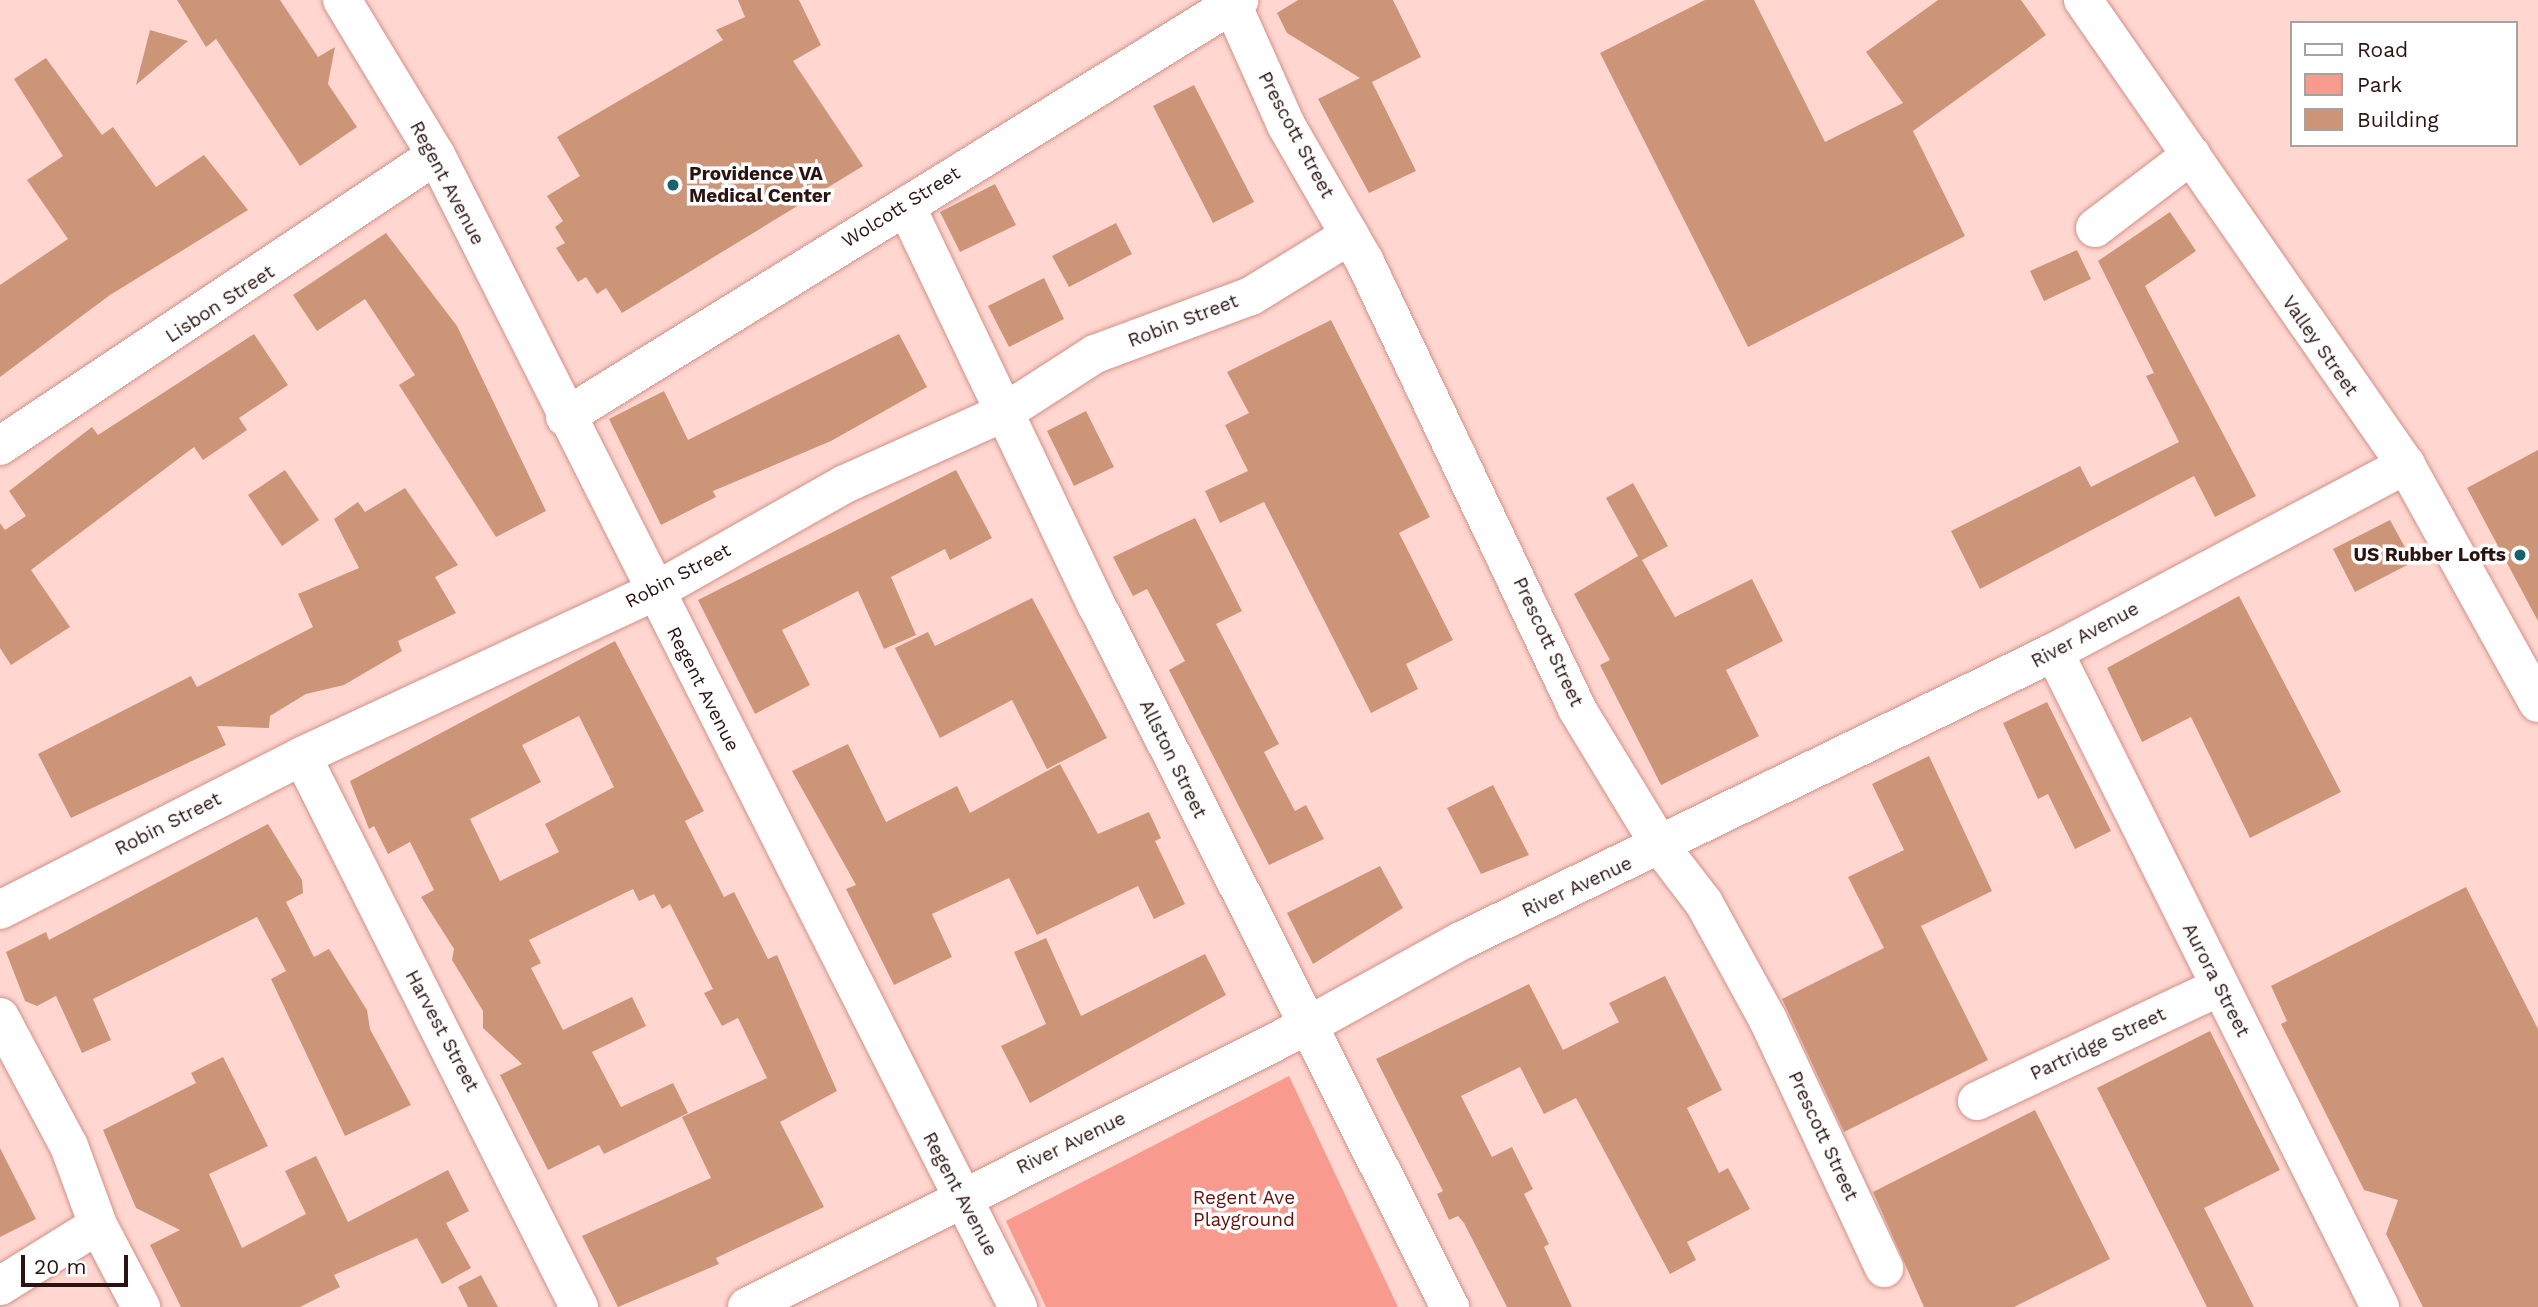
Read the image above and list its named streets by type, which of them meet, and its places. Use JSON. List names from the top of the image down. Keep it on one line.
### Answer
{"streets":{"street":["Prescott Street","Regent Avenue","Wolcott Street","Lisbon Street","Robin Street","Valley Street","River Avenue","Allston Street","Aurora Street","Harvest Street","Partridge Street"]},"crossings":[["Prescott Street","Wolcott Street"],["Prescott Street","Robin Street"],["Prescott Street","River Avenue"],["Regent Avenue","Wolcott Street"],["Regent Avenue","Lisbon Street"],["Regent Avenue","Robin Street"],["Regent Avenue","River Avenue"],["Wolcott Street","Allston Street"],["Robin Street","Allston Street"],["Robin Street","Harvest Street"],["Valley Street","River Avenue"],["River Avenue","Allston Street"],["River Avenue","Aurora Street"],["Aurora Street","Partridge Street"]],"parks":["Regent Ave Playground"],"places":["Providence VA Medical Center","US Rubber Lofts"],"legend":["Road","Park","Building"],"scale_bar":"20 m"}
